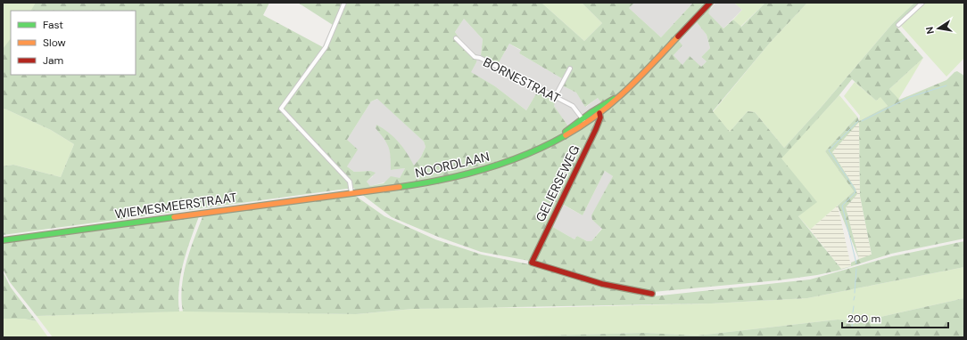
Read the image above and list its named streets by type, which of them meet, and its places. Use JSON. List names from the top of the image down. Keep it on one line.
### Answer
{"streets":{"main road":["NOORDLAAN","GELIERSEWEG","WIEMESMEERSTRAAT"],"street":["BORNESTRAAT"]},"crossings":[["BORNESTRAAT","NOORDLAAN"],["NOORDLAAN","GELIERSEWEG"],["NOORDLAAN","WIEMESMEERSTRAAT"]],"legend":["Fast","Slow","Jam"],"scale_bar":"200 m","north":"left"}
